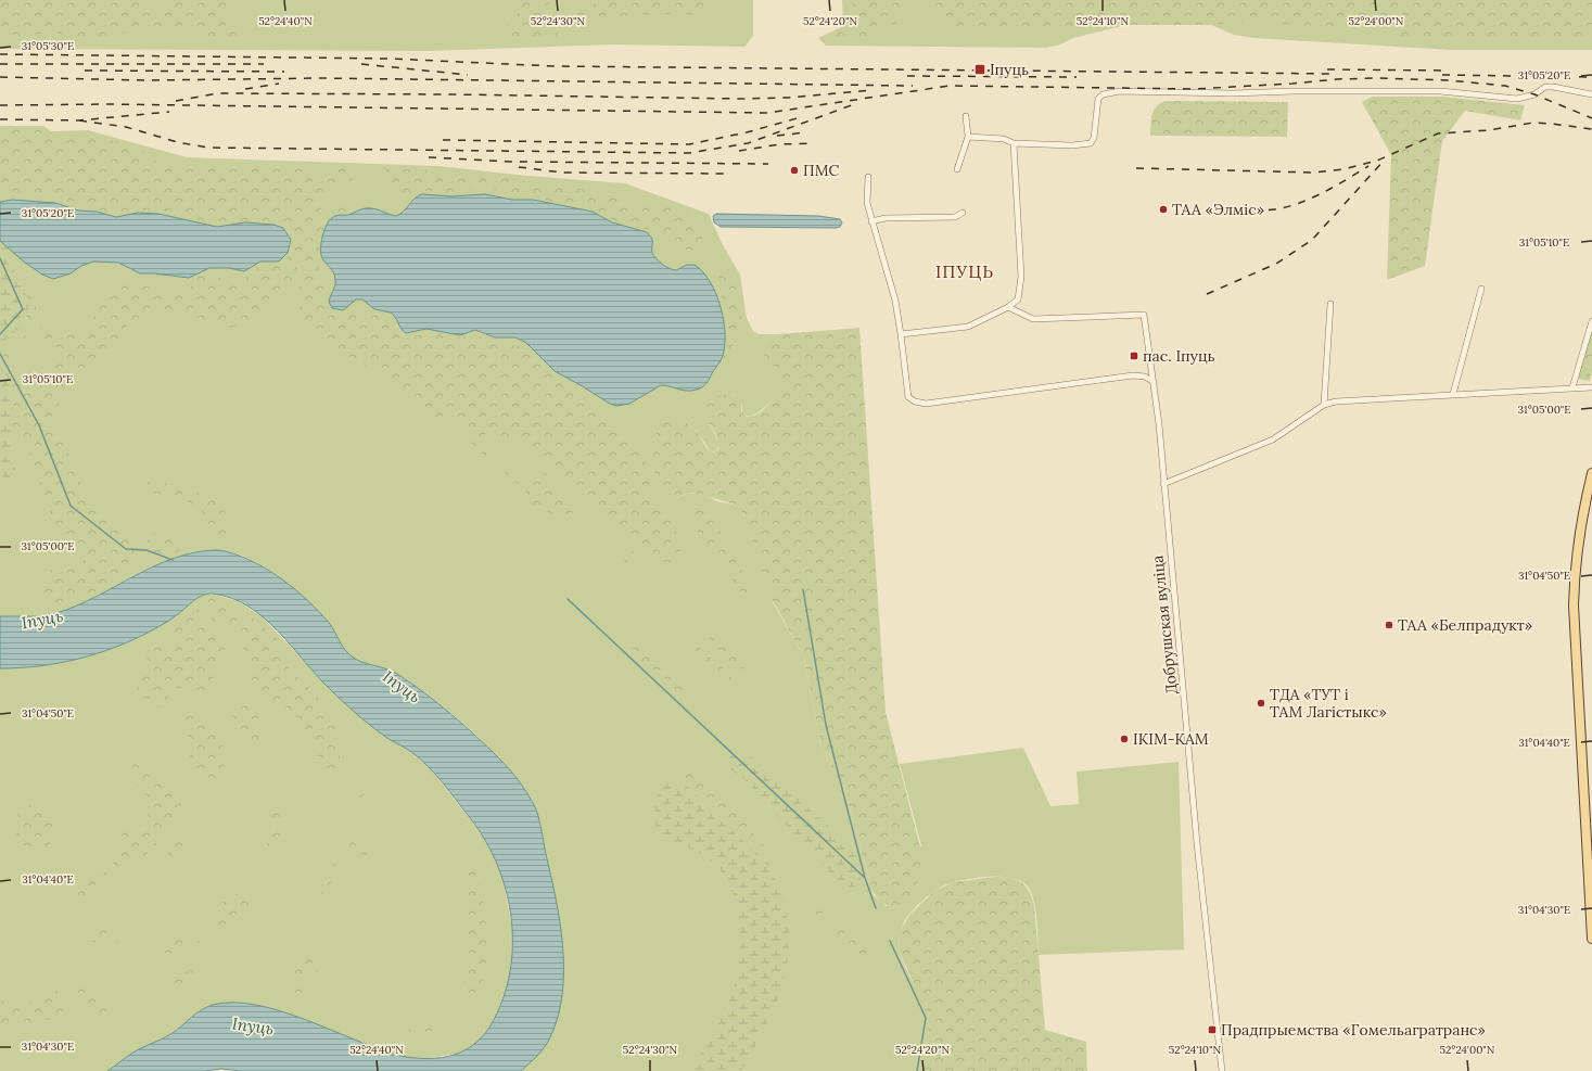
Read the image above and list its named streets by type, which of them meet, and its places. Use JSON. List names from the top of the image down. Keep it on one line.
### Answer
{"streets":{"street":["Добрушская вуліца"]},"districts":["ІПУЦЬ"],"water":["Іпуць"],"places":{"transit":["Іпуць","пас. Іпуць","Прадпрыемства «Гомельагратранс»"],"other":["ПМС","ТАА «Элміс»","ТАА «Белпрадукт»","ТДА «ТУТ і ТАМ Лагістыкс»","ІКІМ-КАМ"]},"coordinates":["52°24'40\"N","52°24'30\"N","52°24'20\"N","52°24'10\"N","52°24'00\"N","31°05'30\"E","31°05'20\"E","31°05'10\"E","31°05'00\"E","31°04'50\"E","31°04'40\"E","31°04'30\"E"]}
